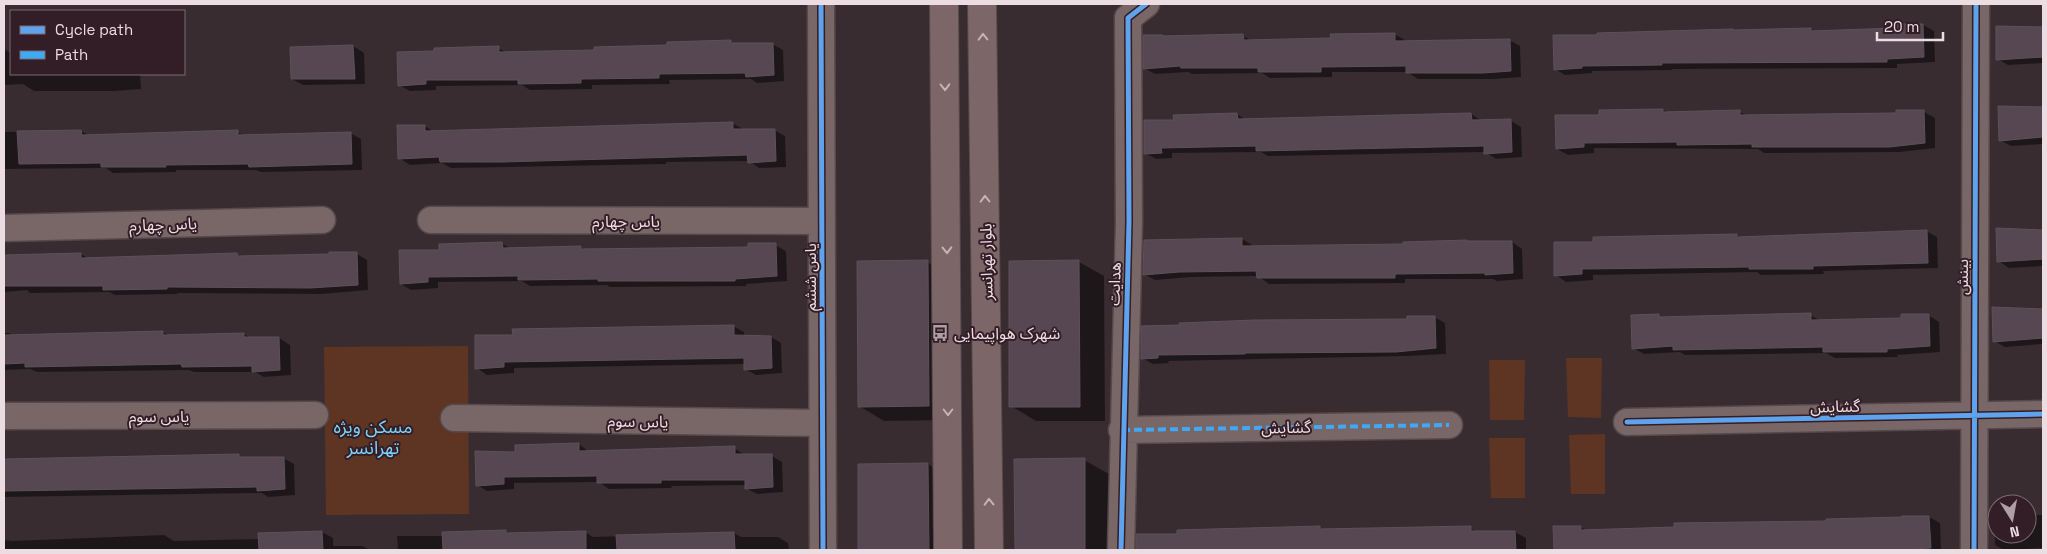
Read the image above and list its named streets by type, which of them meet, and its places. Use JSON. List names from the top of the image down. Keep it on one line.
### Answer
{"streets":{"main road":["بلوار تهرانسر"],"street":["یاس چهارم","یاس ششم","بینش","هدایت","گشایش","یاس سوم"]},"crossings":[["یاس چهارم","یاس ششم"],["یاس ششم","یاس سوم"],["بینش","گشایش"],["هدایت","گشایش"]],"districts":["مسکن ویژه تهرانسر"],"places":{"bus stop":["شهرک هواپیمایی"]},"legend":["Cycle path","Path"],"scale_bar":"20 m","north":"bottom"}
